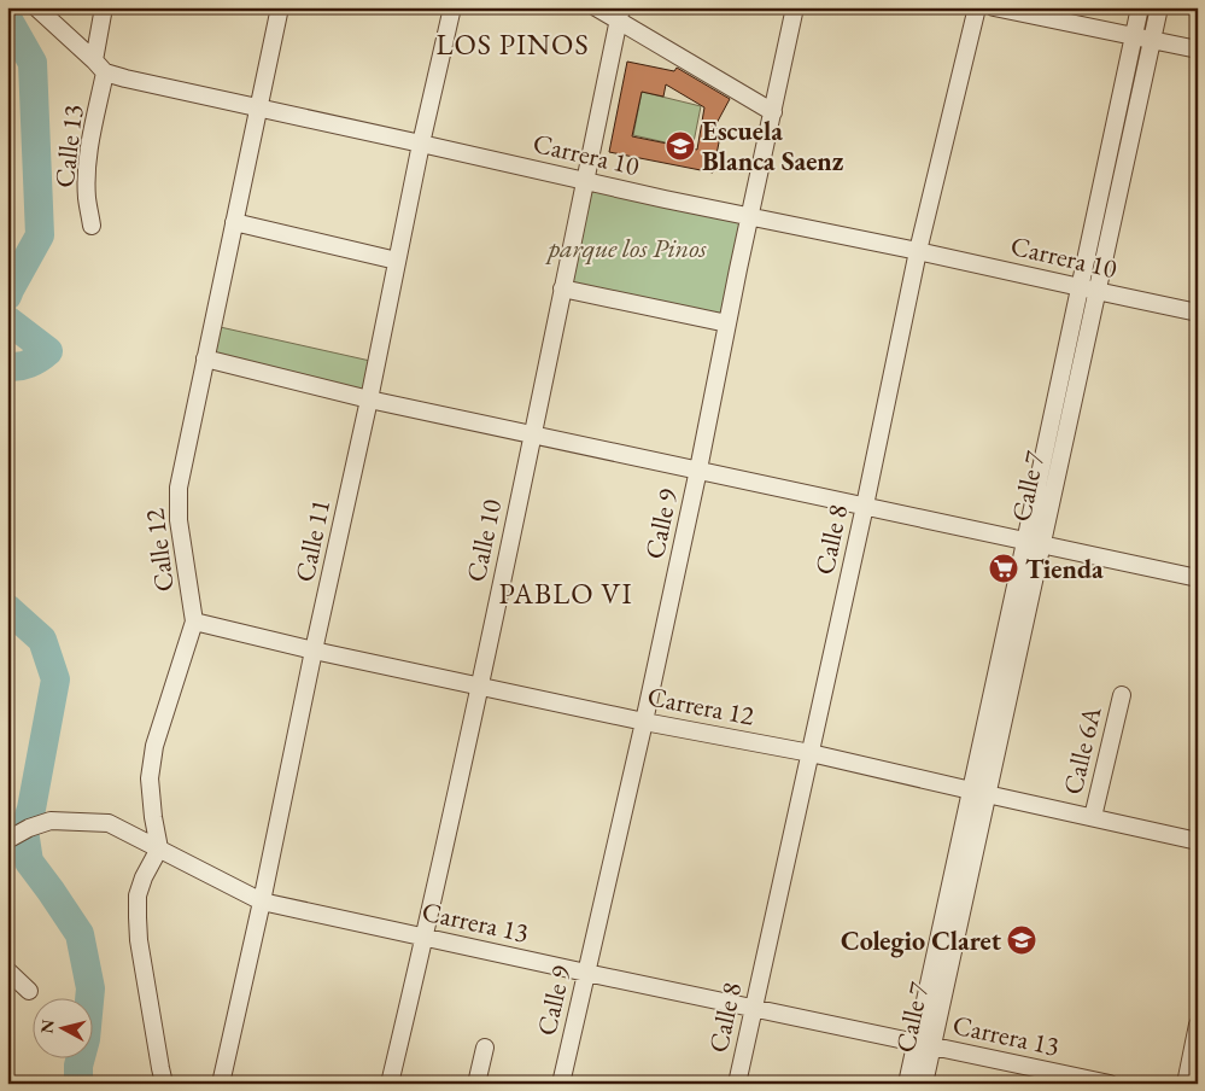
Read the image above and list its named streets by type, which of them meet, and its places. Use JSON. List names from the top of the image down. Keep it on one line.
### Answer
{"streets":{"street":["Calle 13","Carrera 10","Calle 7","Calle 9","Calle 8","Calle 11","Calle 10","Calle 12","Carrera 12","Calle 6A","Carrera 13"]},"crossings":[["Calle 13","Carrera 10"],["Carrera 10","Calle 7"],["Carrera 10","Calle 9"],["Carrera 10","Calle 8"],["Carrera 10","Calle 11"],["Carrera 10","Calle 10"],["Carrera 10","Calle 12"],["Calle 7","Carrera 12"],["Calle 7","Carrera 13"],["Calle 9","Carrera 12"],["Calle 9","Carrera 13"],["Calle 8","Carrera 12"],["Calle 8","Carrera 13"],["Calle 11","Carrera 12"],["Calle 11","Carrera 13"],["Calle 10","Carrera 12"],["Calle 10","Carrera 13"],["Calle 12","Carrera 12"],["Calle 12","Carrera 13"],["Carrera 12","Calle 6A"]],"districts":["LOS PINOS","PABLO VI"],"parks":["parque los Pinos"],"places":{"school or university":["Escuela Blanca Saenz","Colegio Claret"],"supermarket":["Tienda"]},"north":"left"}
